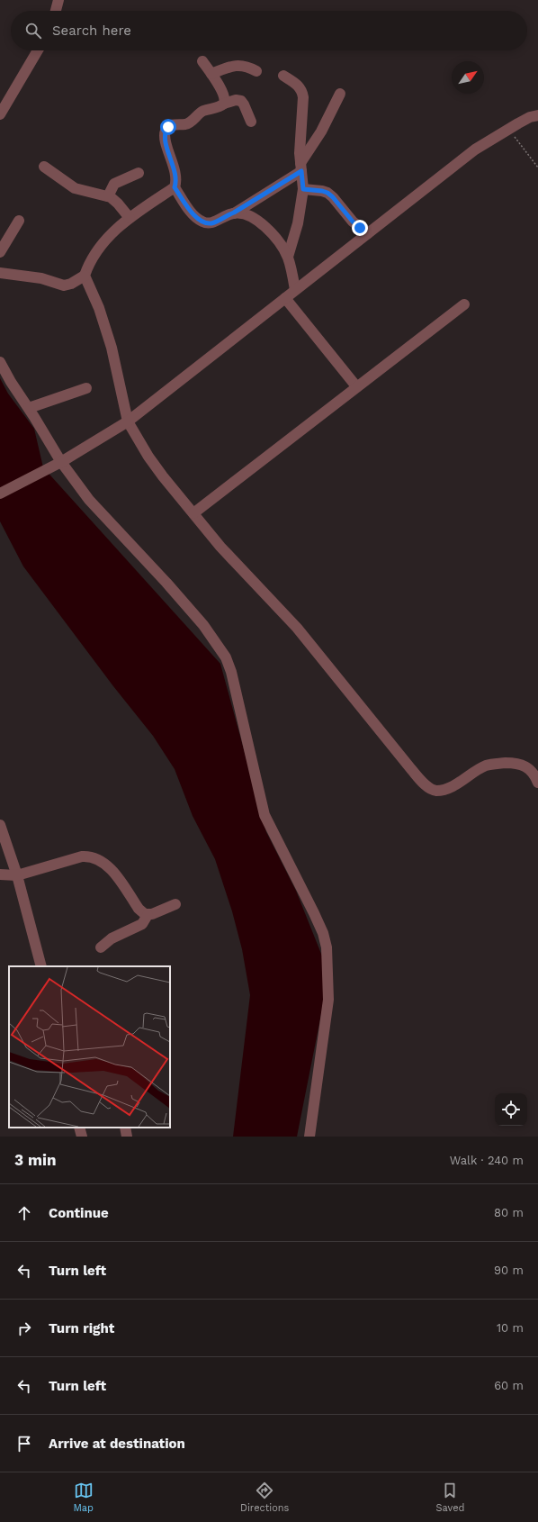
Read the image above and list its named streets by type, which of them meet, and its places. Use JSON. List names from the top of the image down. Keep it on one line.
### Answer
{"north":"top right","page":{"search":"Search here","heading":["3 min","Walk · 240 m"],"list":[["Continue","80 m"],["Turn left","90 m"],["Turn right","10 m"],["Turn left","60 m"],"Arrive at destination"],"nav":["Map","Directions","Saved"]}}
